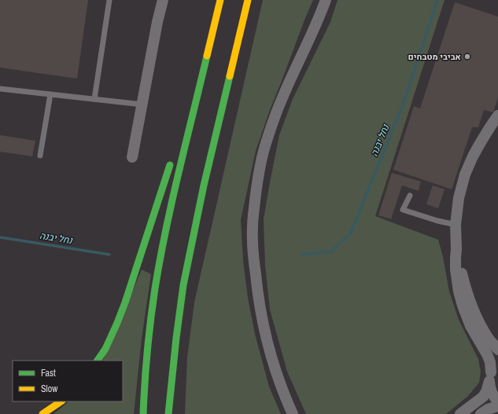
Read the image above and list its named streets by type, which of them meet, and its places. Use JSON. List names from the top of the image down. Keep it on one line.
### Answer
{"water":["נחל יבנה"],"places":["אביבי מטבחים"],"legend":["Fast","Slow"]}
